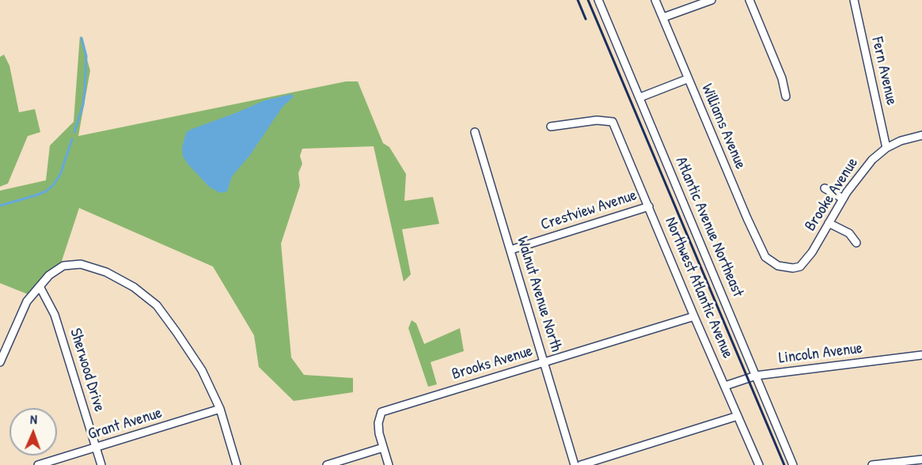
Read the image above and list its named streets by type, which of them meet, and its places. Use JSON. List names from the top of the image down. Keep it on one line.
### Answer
{"streets":{"street":["Fern Avenue","Williams Avenue","Brooke Avenue","Crestview Avenue","Atlantic Avenue Northeast","Northwest Atlantic Avenue","Walnut Avenue North","Lincoln Avenue","Brooks Avenue","Sherwood Drive","Grant Avenue"]},"crossings":[["Fern Avenue","Brooke Avenue"],["Williams Avenue","Brooke Avenue"],["Crestview Avenue","Northwest Atlantic Avenue"],["Crestview Avenue","Walnut Avenue North"],["Atlantic Avenue Northeast","Lincoln Avenue"],["Northwest Atlantic Avenue","Lincoln Avenue"],["Northwest Atlantic Avenue","Brooks Avenue"],["Walnut Avenue North","Brooks Avenue"],["Sherwood Drive","Grant Avenue"]],"north":"top"}
